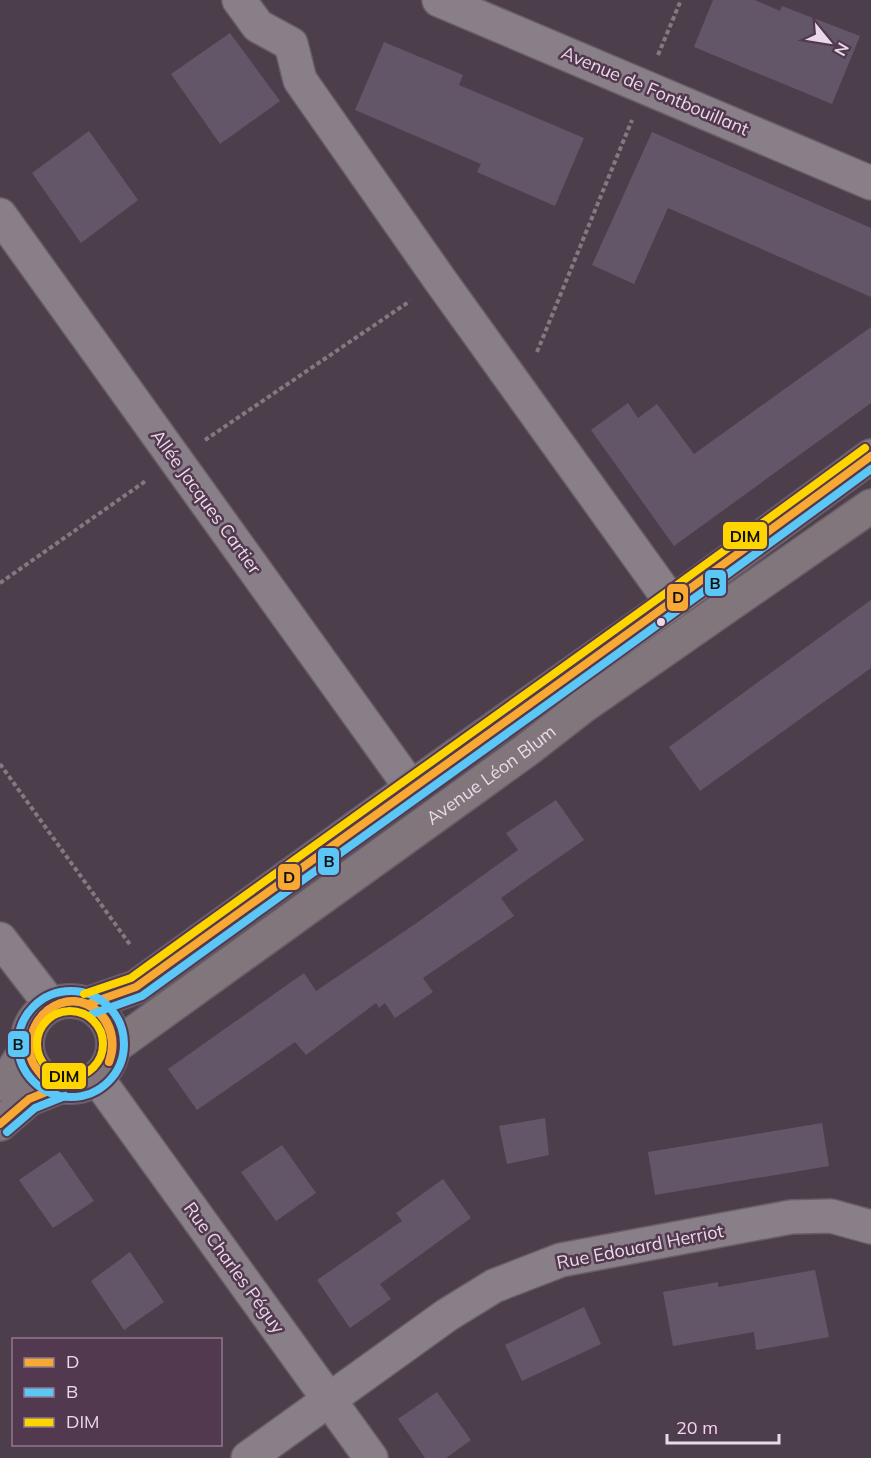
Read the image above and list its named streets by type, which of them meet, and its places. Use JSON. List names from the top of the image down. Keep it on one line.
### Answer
{"streets":{"main road":["Avenue Léon Blum"],"street":["Avenue de Fontbouillant","Allée Jacques Cartier","Rue Edouard Herriot","Rue Charles Péguy"]},"crossings":[["Allée Jacques Cartier","Avenue Léon Blum"],["Avenue Léon Blum","Rue Charles Péguy"],["Rue Edouard Herriot","Rue Charles Péguy"]],"lines":["transit line DIM","transit line D","transit line B"],"legend":["D","B","DIM"],"scale_bar":"20 m","north":"bottom right"}
